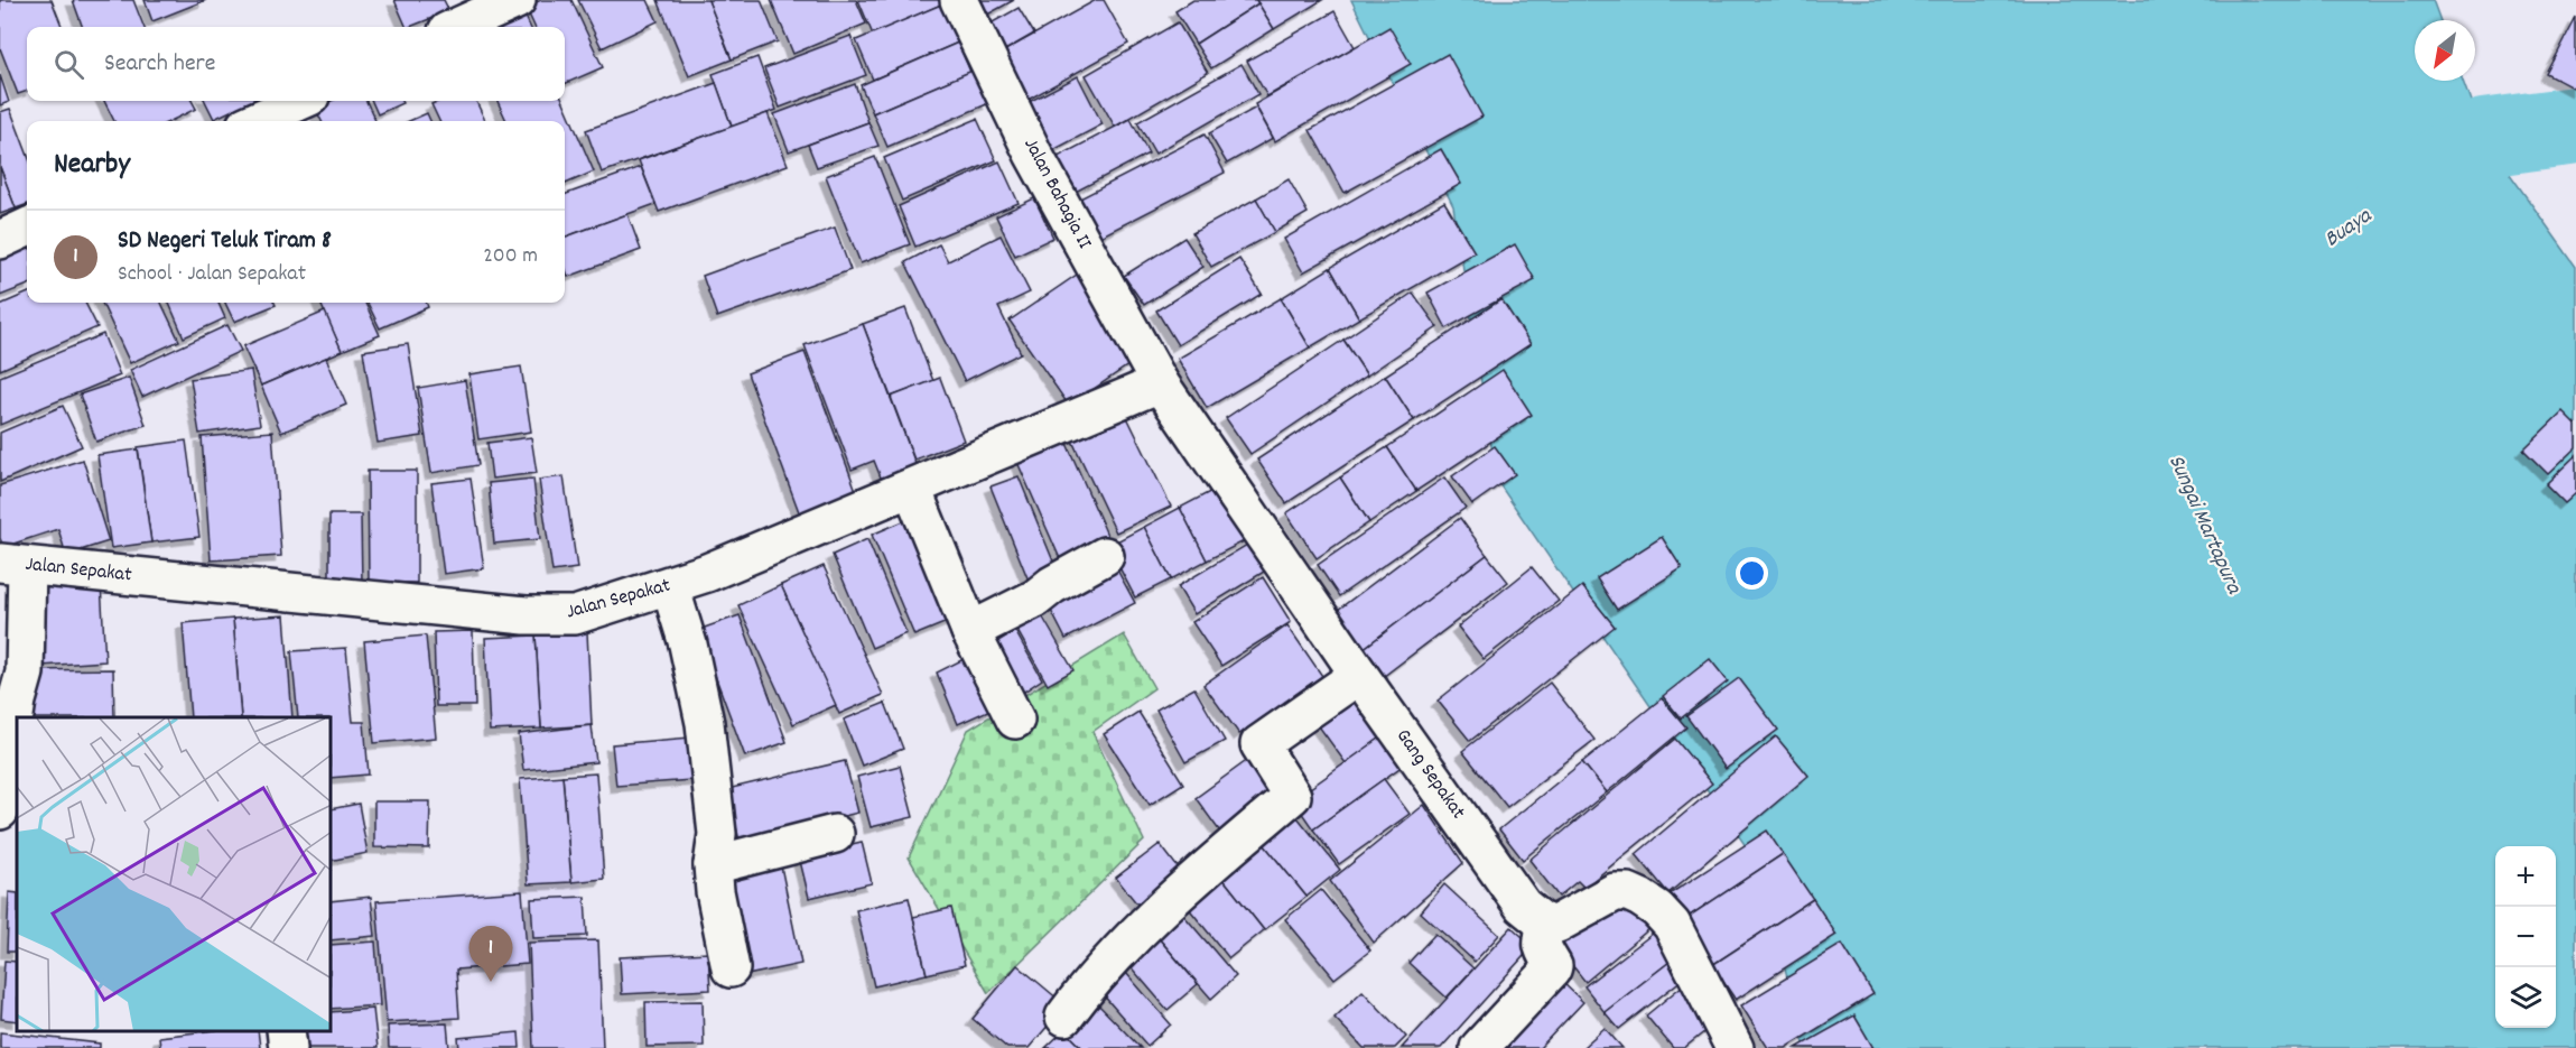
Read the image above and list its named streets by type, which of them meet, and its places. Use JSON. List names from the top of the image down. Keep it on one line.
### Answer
{"streets":{"street":["Jalan Bahagia II","Jalan Sepakat","Gang Sepakat"]},"crossings":[["Jalan Bahagia II","Jalan Sepakat"],["Jalan Bahagia II","Gang Sepakat"],["Jalan Sepakat","Gang Sepakat"]],"water":["Buaya","Sungai Martapura"],"north":"bottom left","page":{"search":"Search here","heading":"Nearby","list":[{"mark":"1","name":"SD Negeri Teluk Tiram 8","note":"School · Jalan Sepakat","value":"200 m"}],"map_buttons":["+","−"],"pins":"1"}}
